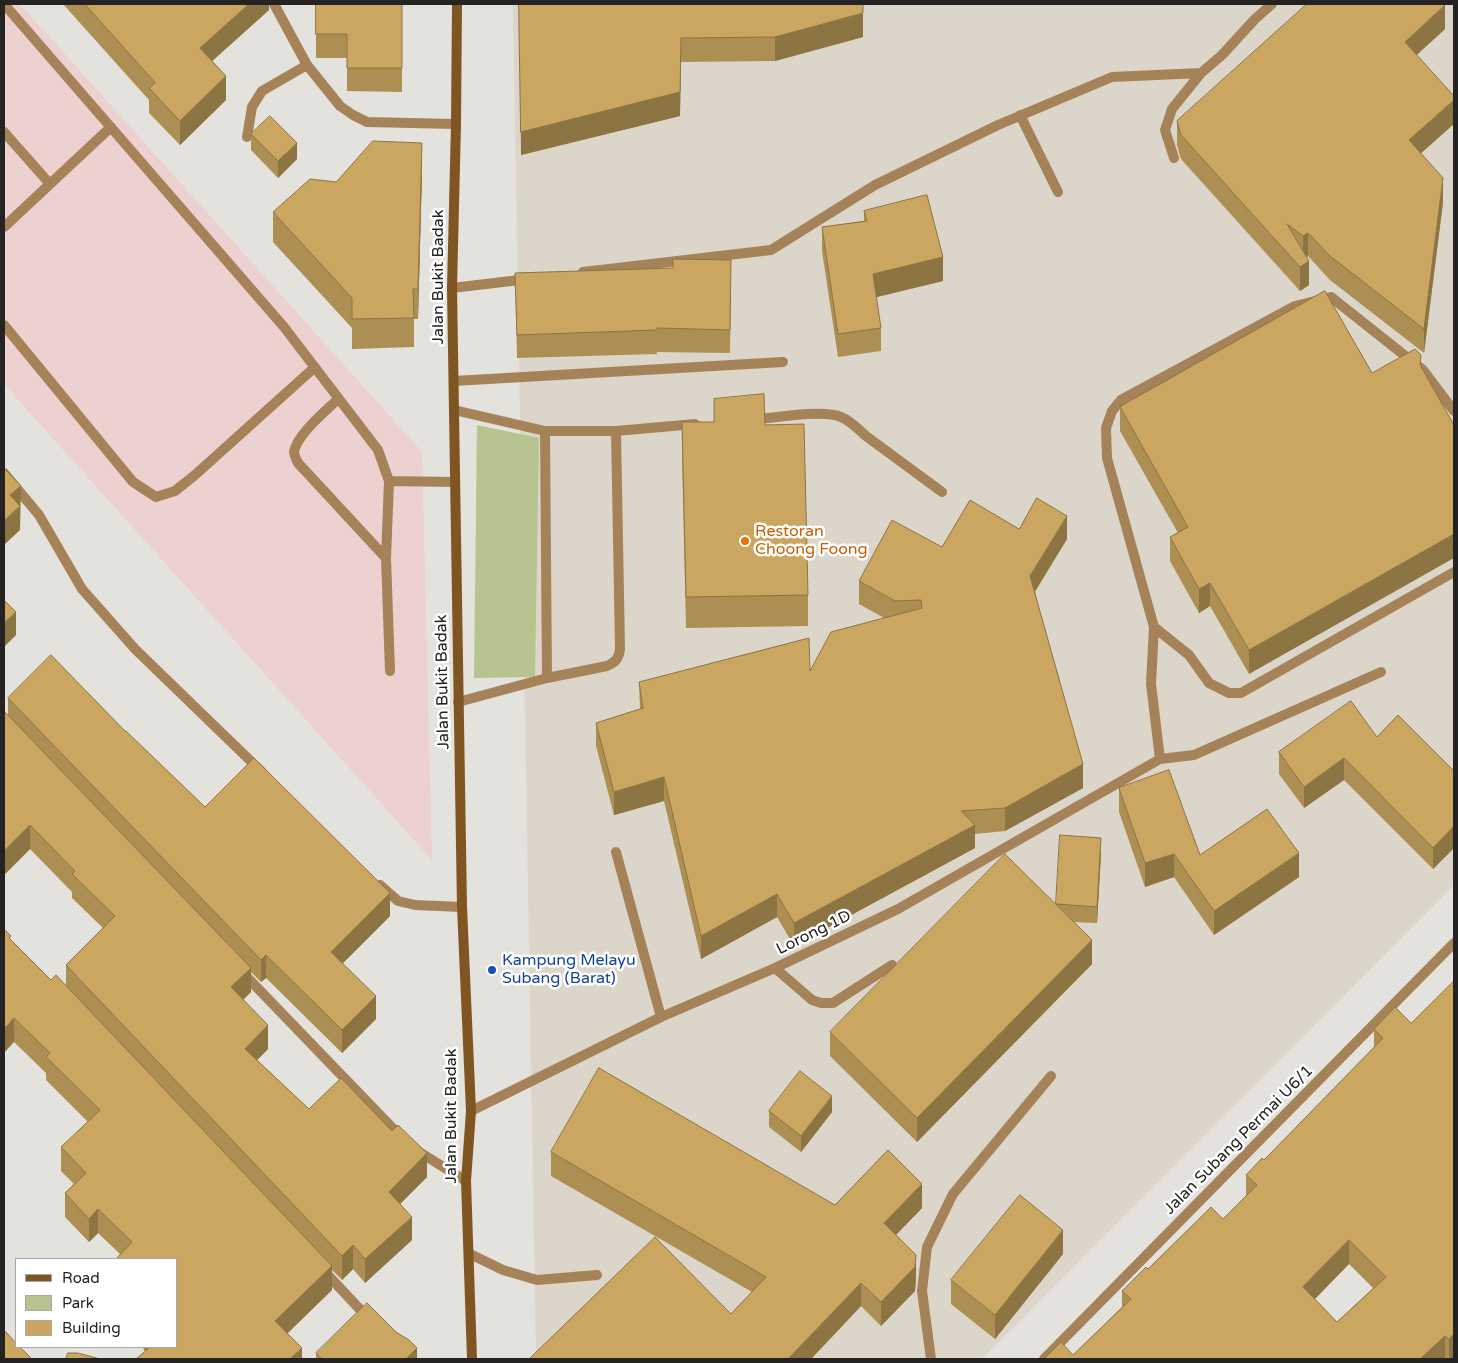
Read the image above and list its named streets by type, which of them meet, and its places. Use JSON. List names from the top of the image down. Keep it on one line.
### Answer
{"streets":{"main road":["Jalan Bukit Badak"],"street":["Lorong 1D","Jalan Subang Permai U6/1"]},"crossings":[["Jalan Bukit Badak","Lorong 1D"]],"places":["Restoran Choong Foong","Kampung Melayu Subang (Barat)"],"legend":["Road","Park","Building"]}
